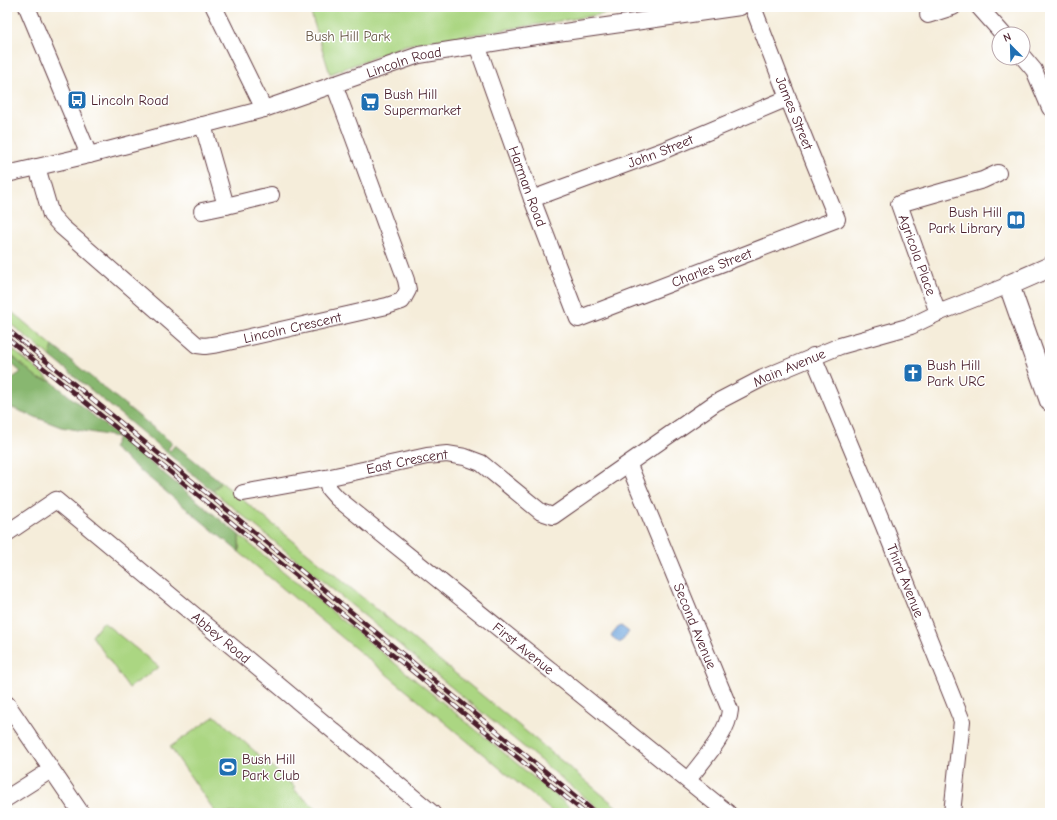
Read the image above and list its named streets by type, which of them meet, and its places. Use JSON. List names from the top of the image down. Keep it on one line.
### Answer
{"streets":{"street":["Lincoln Road","James Street","John Street","Harman Road","Agricola Place","Charles Street","Lincoln Crescent","Main Avenue","East Crescent","Third Avenue","Second Avenue","Abbey Road","First Avenue"]},"crossings":[["Lincoln Road","Harman Road"],["Lincoln Road","Lincoln Crescent"],["James Street","John Street"],["James Street","Charles Street"],["John Street","Harman Road"],["Harman Road","Charles Street"],["Agricola Place","Main Avenue"],["Main Avenue","East Crescent"],["Main Avenue","Third Avenue"],["Main Avenue","Second Avenue"],["East Crescent","First Avenue"],["Second Avenue","First Avenue"]],"parks":["Bush Hill Park"],"places":{"bus stop":["Lincoln Road"],"supermarket":["Bush Hill Supermarket"],"library":["Bush Hill Park Library"],"church":["Bush Hill Park URC"],"sports":["Bush Hill Park Club"]},"north":"top left"}
